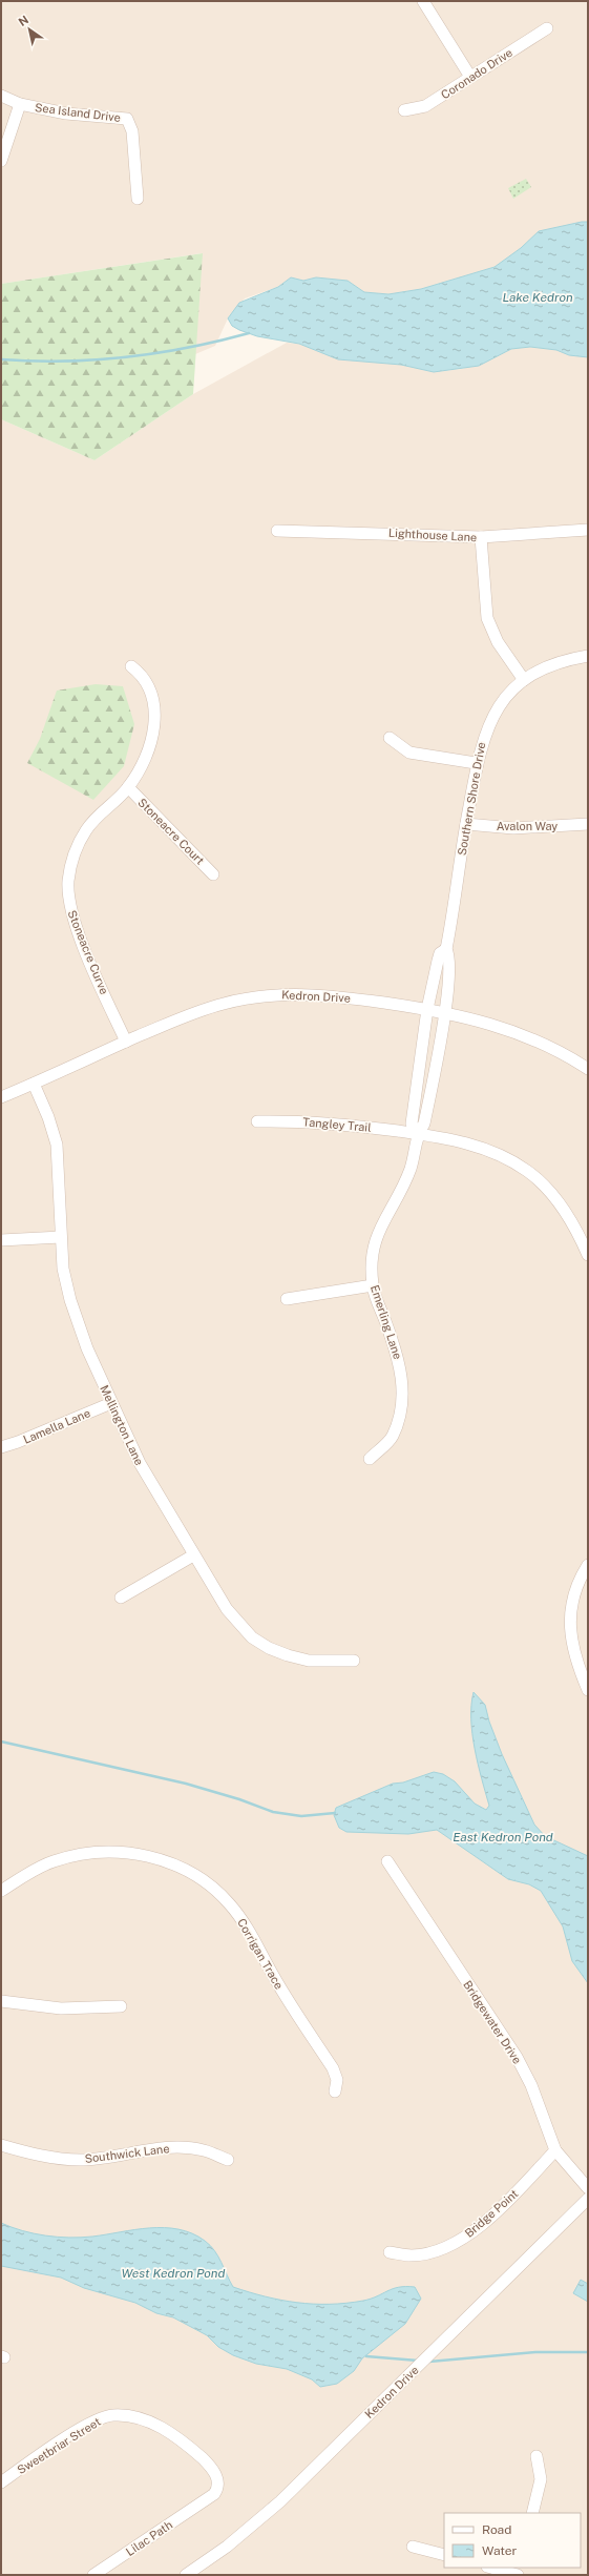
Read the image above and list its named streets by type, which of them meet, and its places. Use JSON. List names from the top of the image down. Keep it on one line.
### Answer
{"streets":{"street":["Coronado Drive","Sea Island Drive","Lighthouse Lane","Southern Shore Drive","Avalon Way","Stoneacre Court","Stoneacre Curve","Kedron Drive","Tangley Trail","Emerling Lane","Mellington Lane","Lamella Lane","Corrigan Trace","Bridgewater Drive","Southwick Lane","Bridge Point","Sweetbriar Street","Lilac Path"]},"crossings":[["Southern Shore Drive","Avalon Way"],["Southern Shore Drive","Kedron Drive"],["Southern Shore Drive","Emerling Lane"],["Stoneacre Court","Stoneacre Curve"],["Stoneacre Curve","Kedron Drive"],["Kedron Drive","Emerling Lane"],["Kedron Drive","Mellington Lane"],["Tangley Trail","Emerling Lane"],["Mellington Lane","Lamella Lane"],["Bridgewater Drive","Bridge Point"],["Sweetbriar Street","Lilac Path"]],"water":["Lake Kedron","East Kedron Pond","West Kedron Pond"],"legend":["Road","Water"],"north":"top left"}
